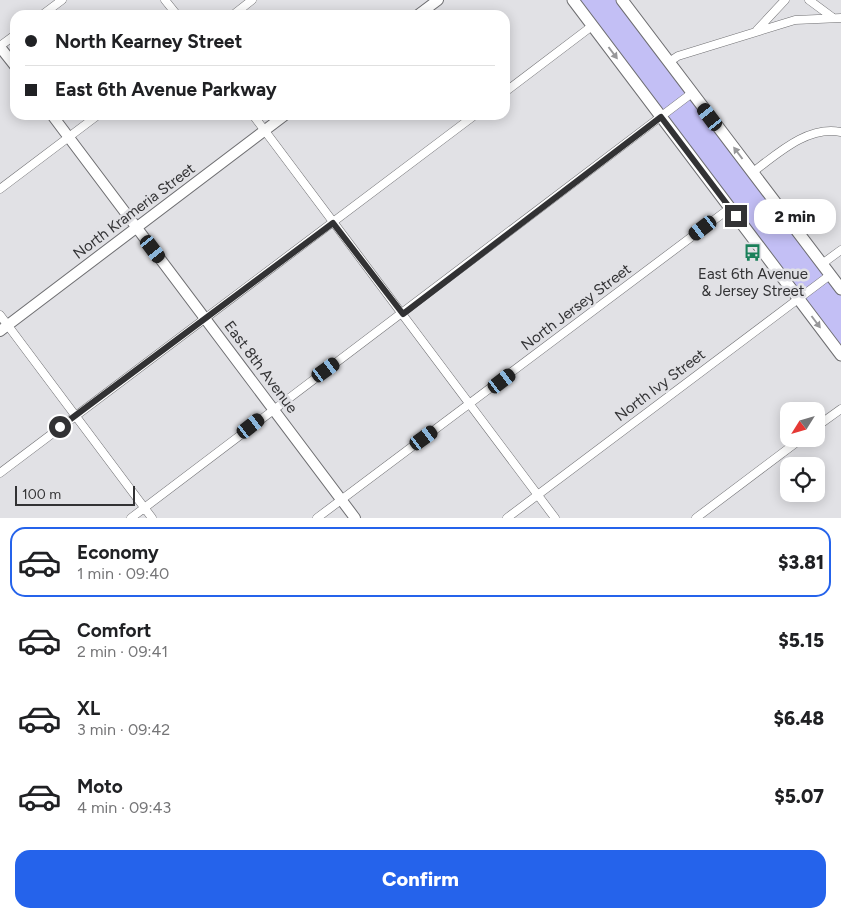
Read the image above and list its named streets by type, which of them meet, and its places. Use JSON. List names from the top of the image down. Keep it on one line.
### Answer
{"streets":{"street":["North Krameria Street","North Jersey Street","East 8th Avenue","North Ivy Street"]},"crossings":[["North Krameria Street","East 8th Avenue"],["North Jersey Street","East 8th Avenue"]],"places":{"bus stop":["East 6th Avenue & Jersey Street"]},"scale_bar":"100 m","north":"bottom left","page":{"banner":["North Kearney Street","East 6th Avenue Parkway"],"bubble":"2 min","scale":"100 m","list":[{"name":"Economy","note":"1 min · 09:40","value":"$3.81"},{"name":"Comfort","note":"2 min · 09:41","value":"$5.15"},{"name":"XL","note":"3 min · 09:42","value":"$6.48"},{"name":"Moto","note":"4 min · 09:43","value":"$5.07"}],"buttons":"Confirm"}}
